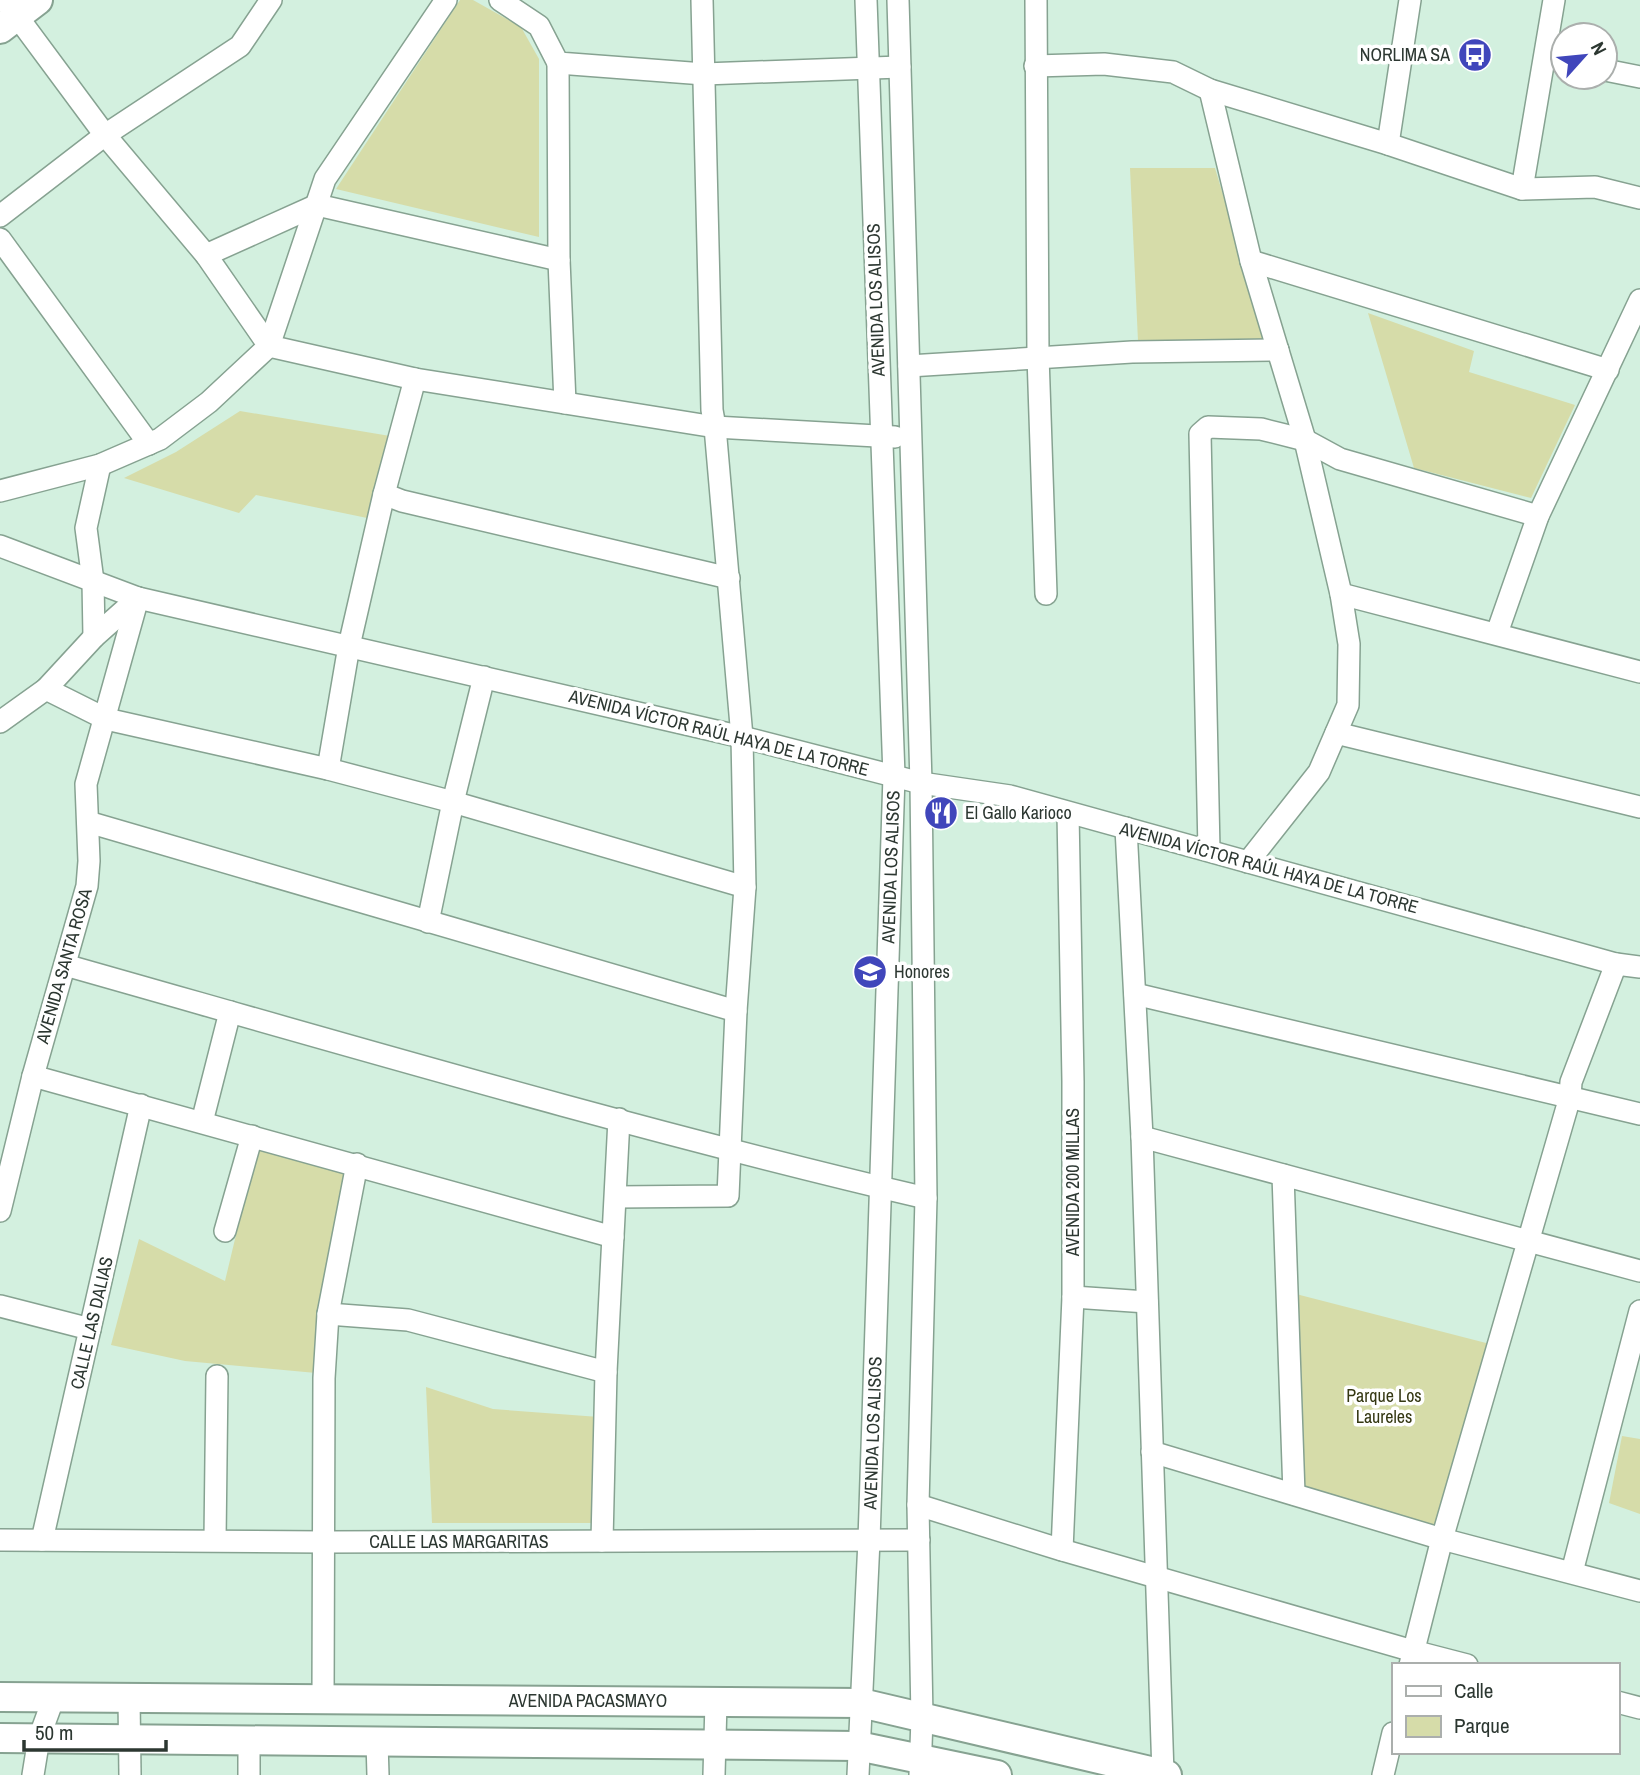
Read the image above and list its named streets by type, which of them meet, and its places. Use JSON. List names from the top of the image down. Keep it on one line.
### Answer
{"streets":{"main road":["AVENIDA PACASMAYO"],"street":["AVENIDA LOS ALISOS","AVENIDA VÍCTOR RAÚL HAYA DE LA TORRE","AVENIDA SANTA ROSA","AVENIDA 200 MILLAS","CALLE LAS DALIAS","CALLE LAS MARGARITAS"]},"crossings":[["AVENIDA LOS ALISOS","AVENIDA VÍCTOR RAÚL HAYA DE LA TORRE"],["AVENIDA LOS ALISOS","CALLE LAS MARGARITAS"],["AVENIDA LOS ALISOS","AVENIDA PACASMAYO"],["AVENIDA VÍCTOR RAÚL HAYA DE LA TORRE","AVENIDA SANTA ROSA"],["AVENIDA VÍCTOR RAÚL HAYA DE LA TORRE","AVENIDA 200 MILLAS"],["CALLE LAS DALIAS","CALLE LAS MARGARITAS"]],"parks":["Parque Los Laureles"],"places":{"bus stop":["NORLIMA SA"],"restaurant":["El Gallo Karioco"],"school or university":["Honores"]},"legend":["Calle","Parque"],"scale_bar":"50 m","north":"top right"}
